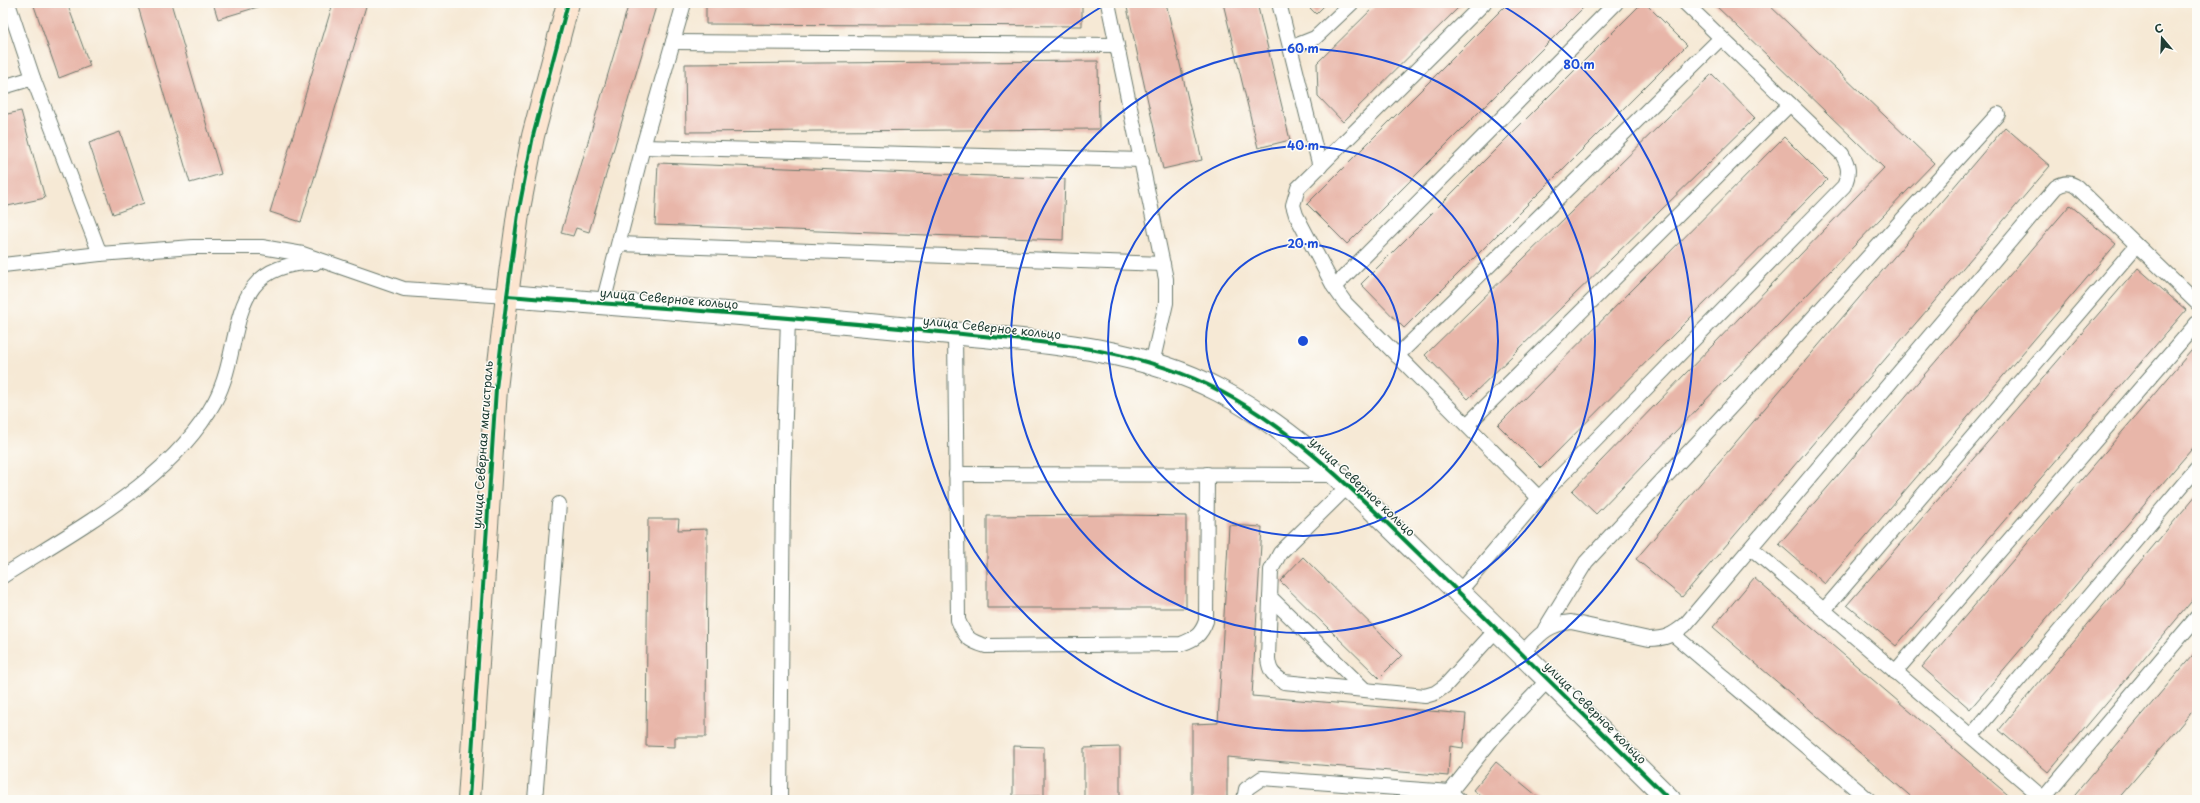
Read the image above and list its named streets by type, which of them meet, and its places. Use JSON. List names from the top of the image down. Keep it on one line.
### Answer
{"streets":{"street":["улица Северное кольцо","улица Северная магистраль"]},"crossings":[["улица Северное кольцо","улица Северная магистраль"]],"north":"top","rings":["60 m","80 m","40 m","20 m"]}
